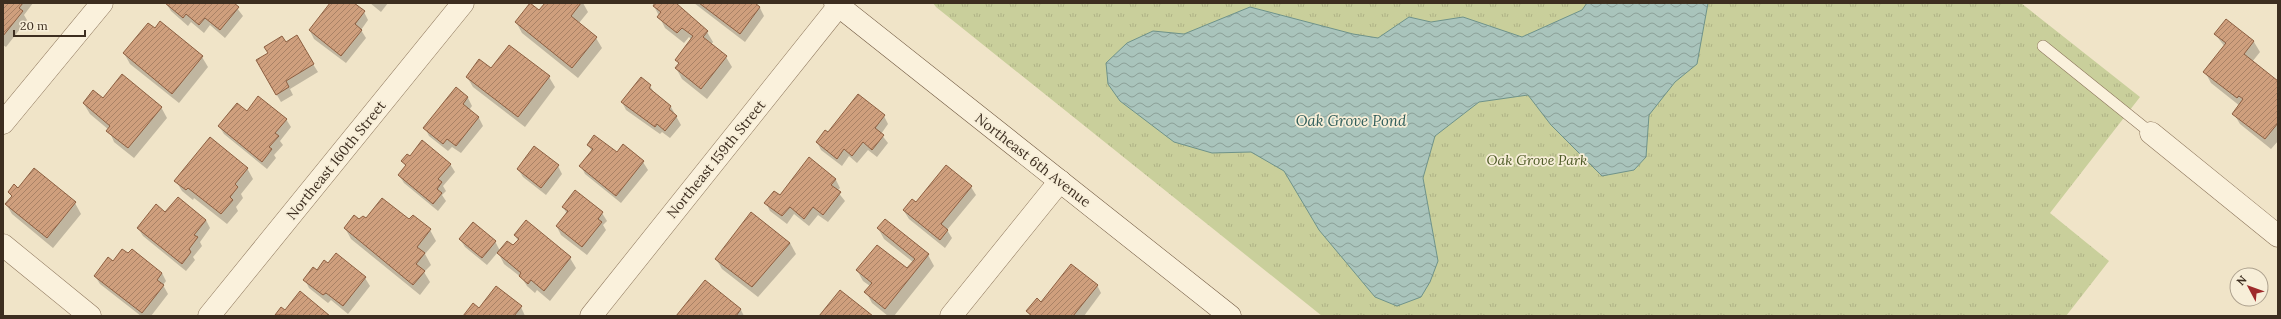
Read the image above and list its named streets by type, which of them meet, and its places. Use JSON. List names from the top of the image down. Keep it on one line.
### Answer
{"streets":{"street":["Northeast 159th Street","Northeast 160th Street","Northeast 6th Avenue"]},"crossings":[["Northeast 159th Street","Northeast 6th Avenue"]],"water":["Oak Grove Pond"],"parks":["Oak Grove Park"],"scale_bar":"20 m","north":"top left"}
